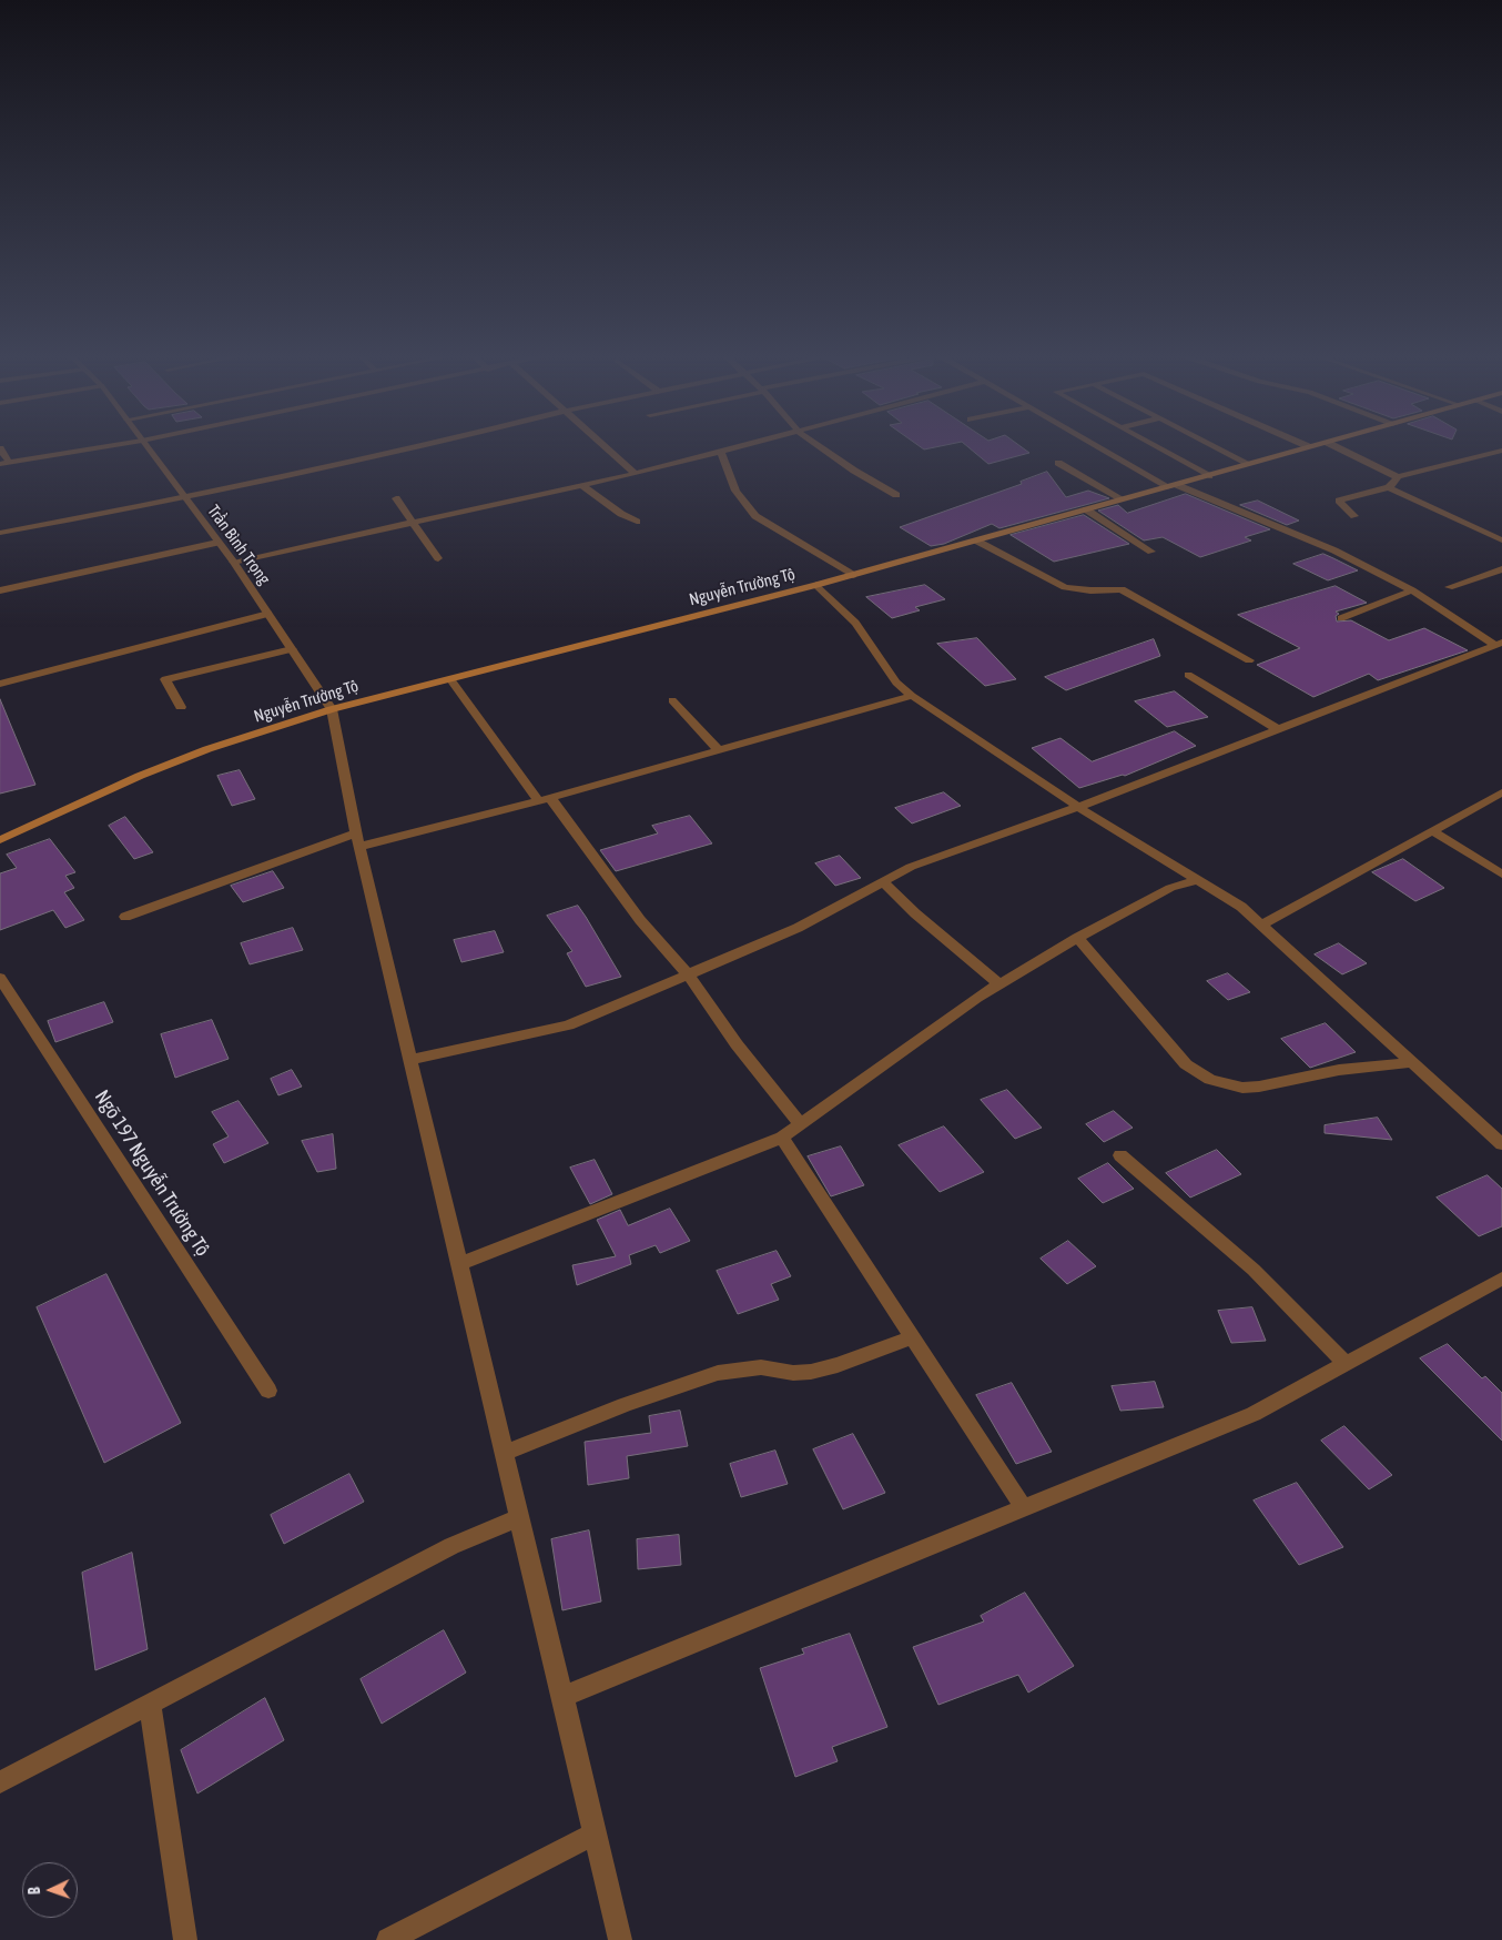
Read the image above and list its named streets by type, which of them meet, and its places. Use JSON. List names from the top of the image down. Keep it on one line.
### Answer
{"streets":{"main road":["Nguyễn Trường Tộ"],"street":["Trần Bình Trọng","Ngõ 197 Nguyễn Trường Tộ"]},"crossings":[["Trần Bình Trọng","Nguyễn Trường Tộ"]],"north":"left"}
